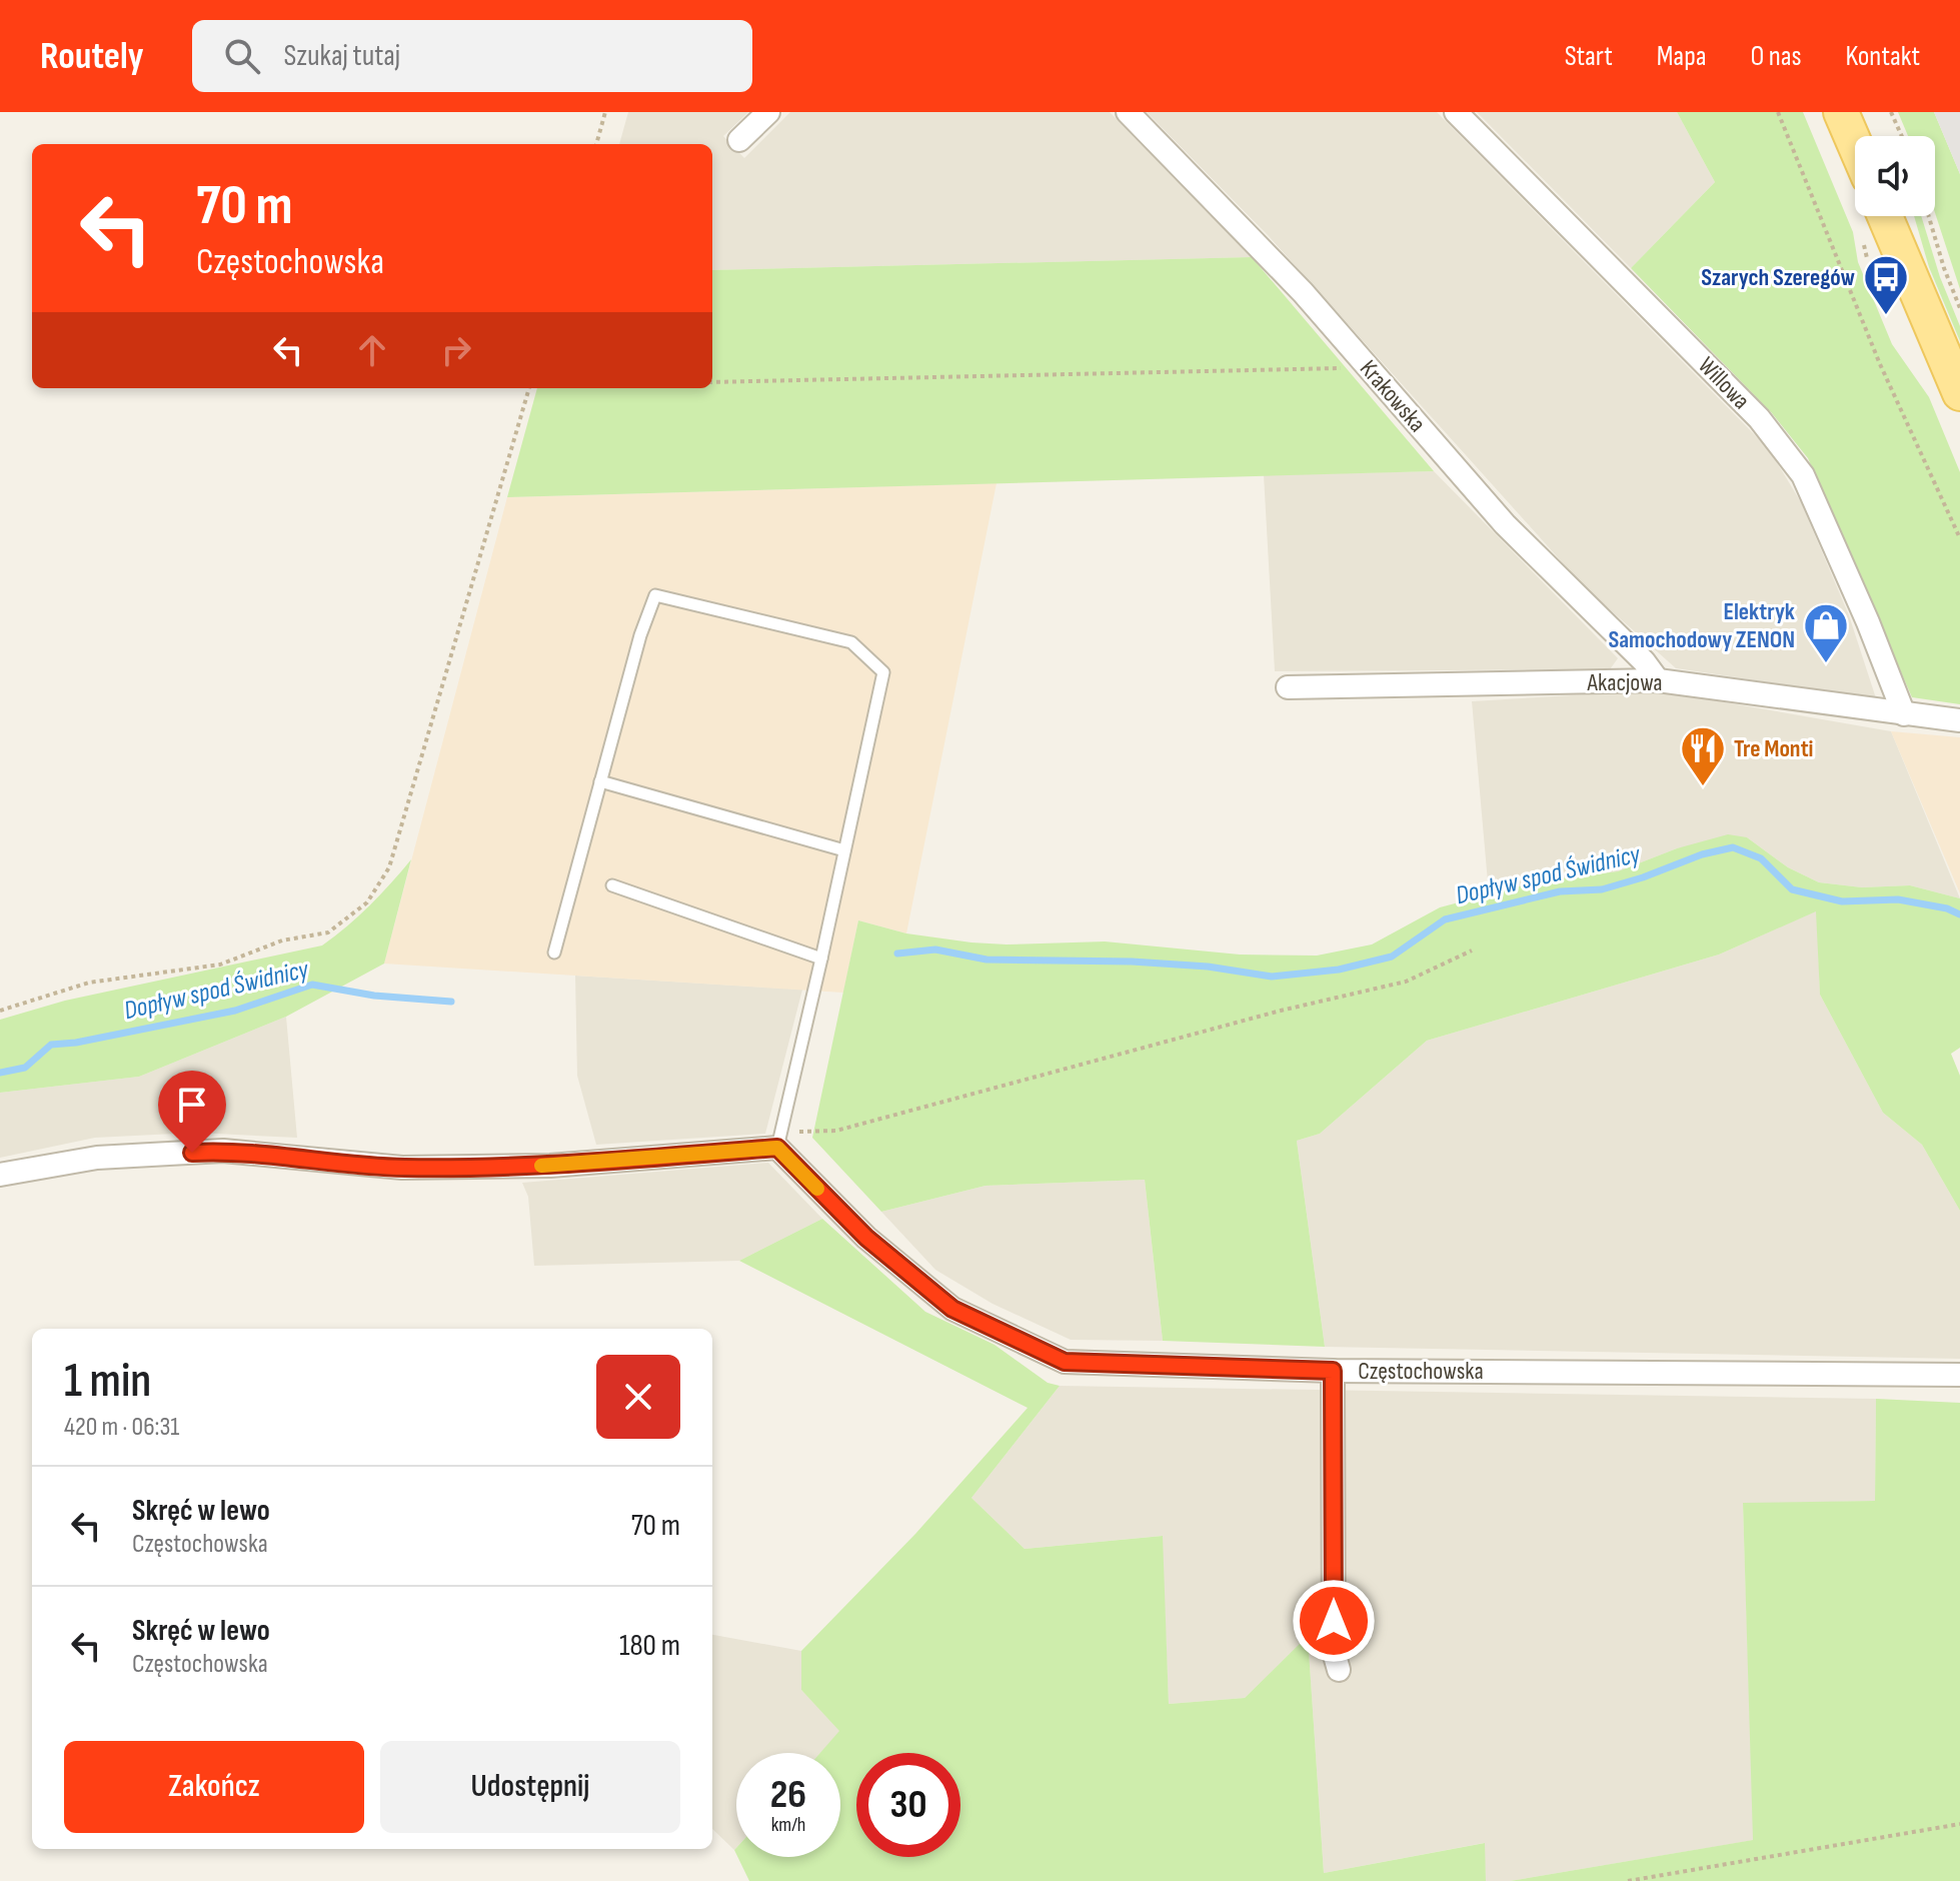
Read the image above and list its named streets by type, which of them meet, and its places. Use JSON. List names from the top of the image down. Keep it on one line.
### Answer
{"streets":{"street":["Willowa","Krakowska","Akacjowa","Częstochowska"]},"crossings":[["Willowa","Akacjowa"],["Krakowska","Akacjowa"]],"water":["Dopływ spod Świdnicy"],"places":{"bus stop":["Szarych Szeregów"],"shop":["Elektryk Samochodowy ZENON"],"restaurant":["Tre Monti"]},"page":{"header":"Routely","search":"Szukaj tutaj","nav":["Start","Mapa","O nas","Kontakt"],"turn":["70 m","Częstochowska"],"heading":["1 min","420 m · 06:31"],"list":[{"name":"Skręć w lewo","note":"Częstochowska","value":"70 m"},{"name":"Skręć w lewo","note":"Częstochowska","value":"180 m"}],"buttons":["Zakończ","Udostępnij"],"speed":"26 km/h","limit":"30"}}
